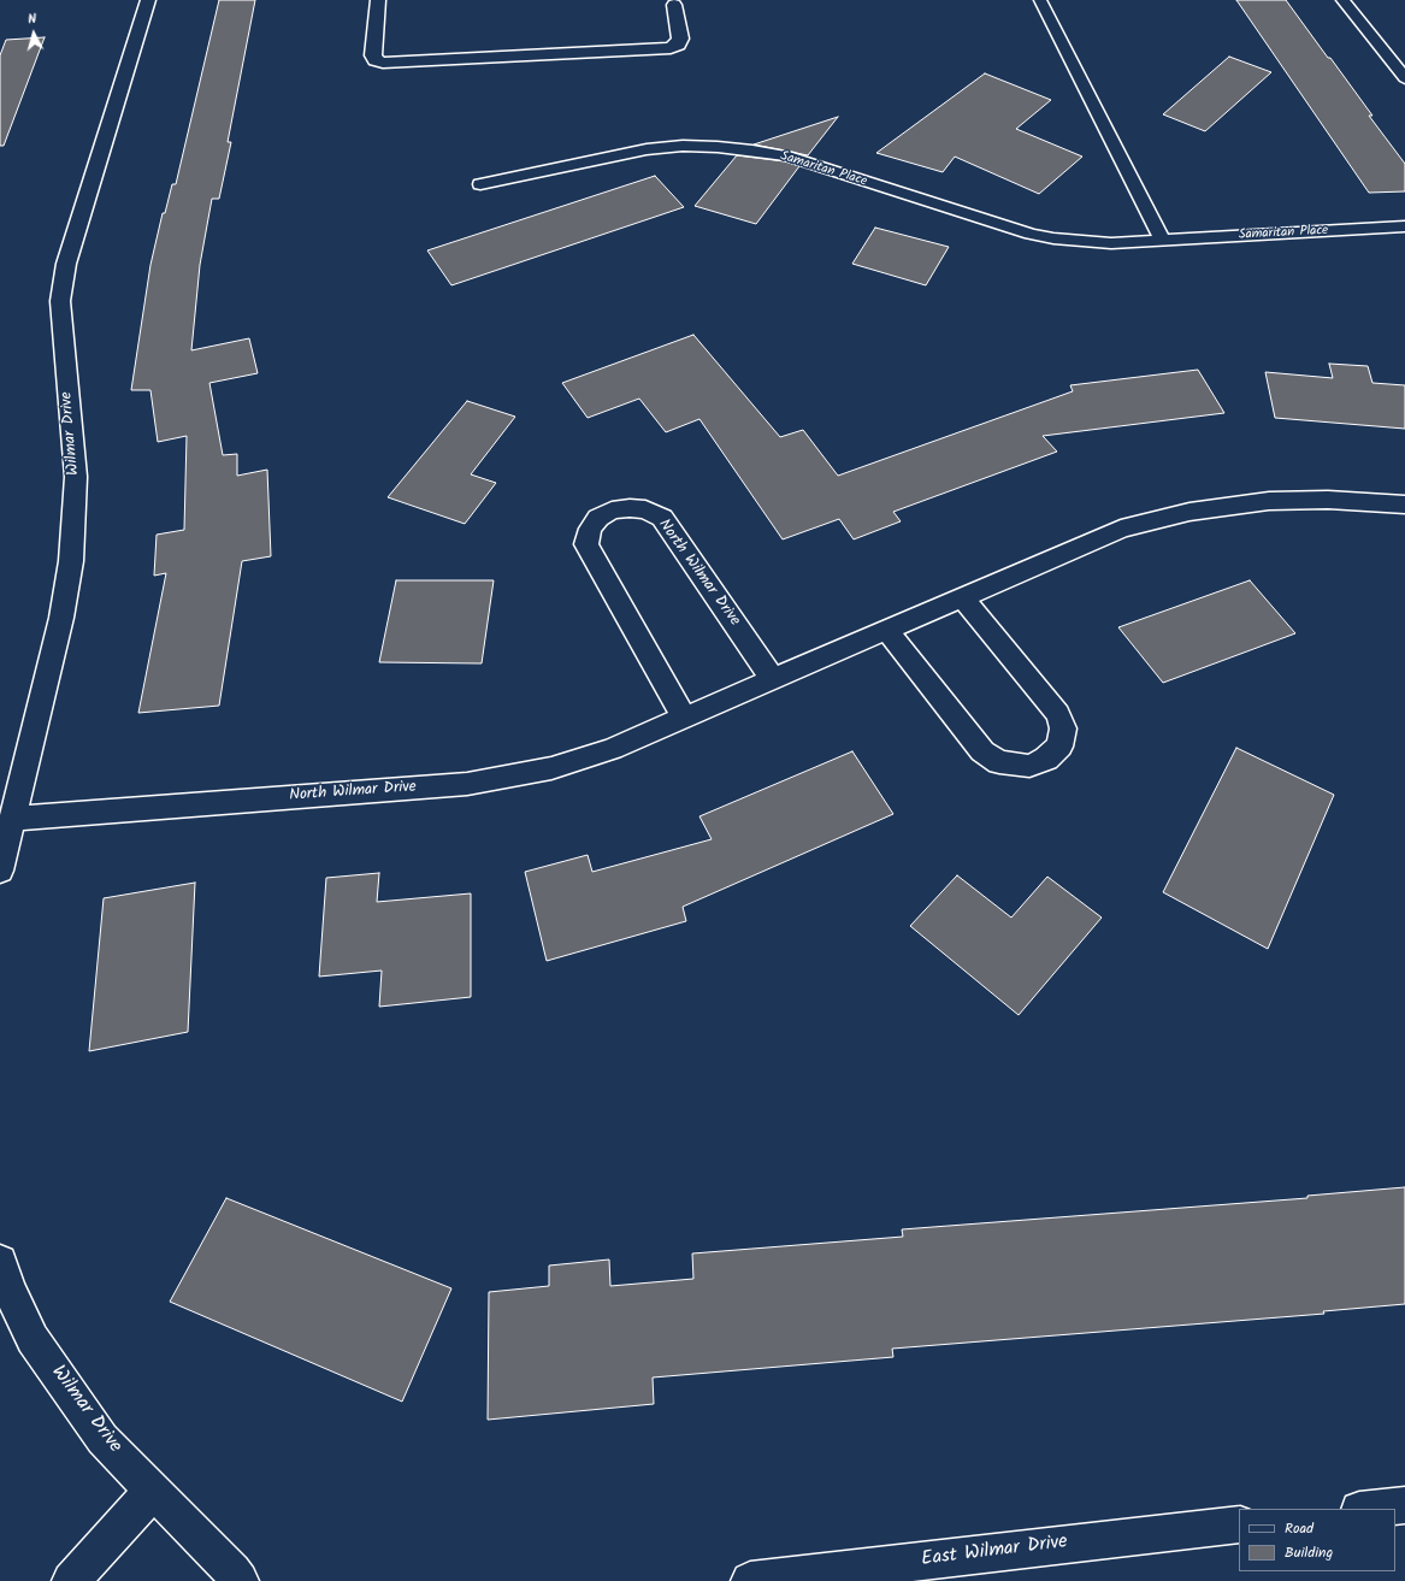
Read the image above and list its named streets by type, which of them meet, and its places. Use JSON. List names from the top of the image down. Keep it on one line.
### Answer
{"streets":{"street":["Wilmar Drive","North Wilmar Drive","East Wilmar Drive"],"lane":["Samaritan Place"]},"crossings":[["Wilmar Drive","North Wilmar Drive"]],"legend":["Road","Building"],"north":"top"}
